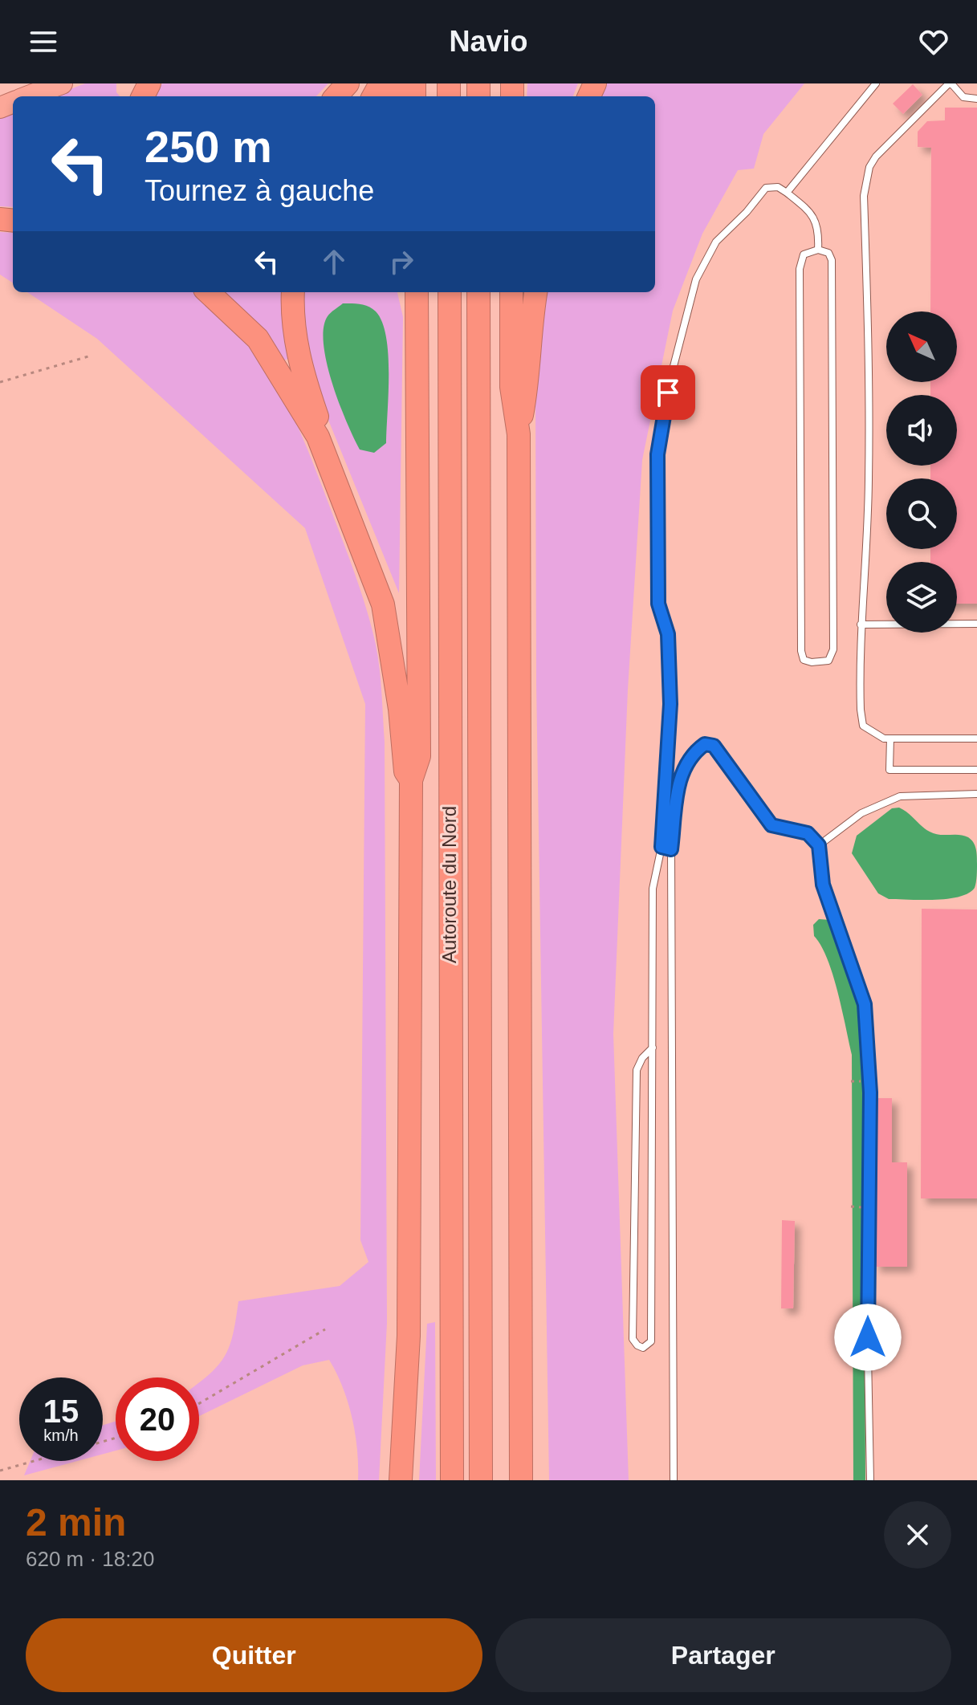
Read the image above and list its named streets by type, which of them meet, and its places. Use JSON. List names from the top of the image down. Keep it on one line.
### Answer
{"streets":{"highway":["Autoroute du Nord"]},"north":"top left","page":{"header":"Navio","turn":["250 m","Tournez à gauche"],"speed":"15 km/h","limit":"20","heading":["2 min","620 m · 18:20"],"buttons":["Quitter","Partager"]}}
